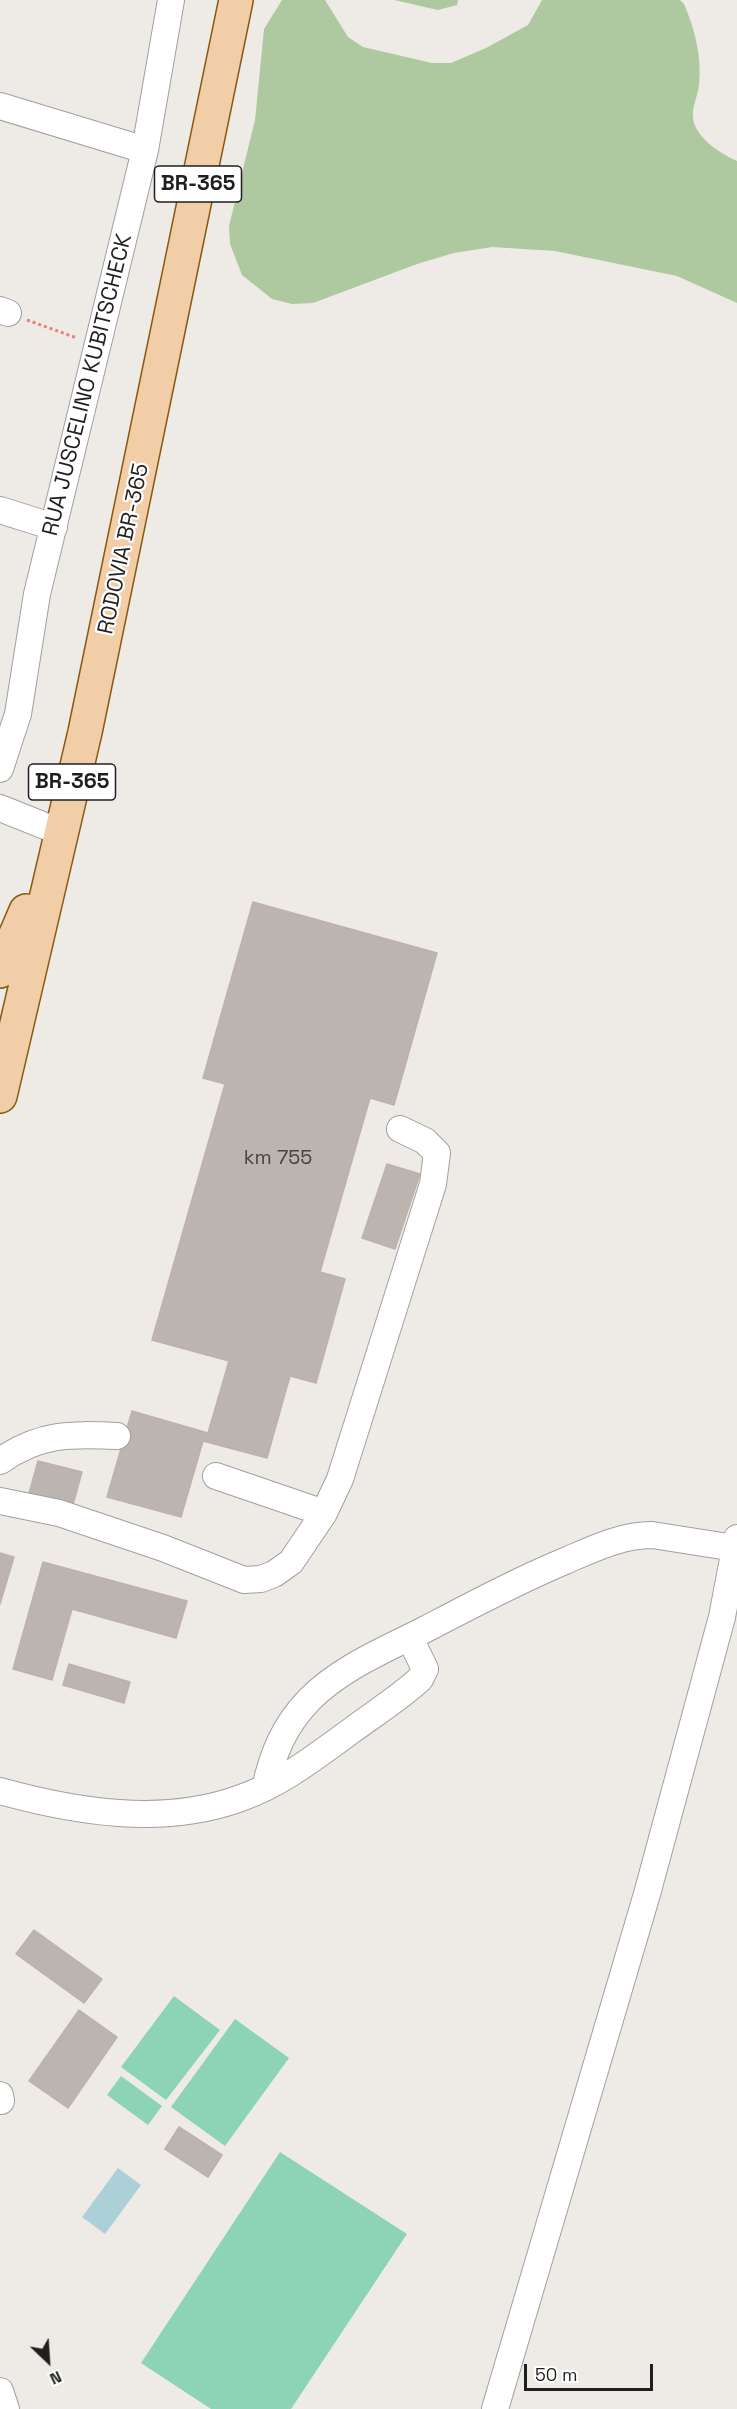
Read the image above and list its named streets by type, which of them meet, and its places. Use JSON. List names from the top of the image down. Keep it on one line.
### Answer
{"streets":{"main road":["BR-365","RODOVIA BR-365"],"street":["RUA JUSCELINO KUBITSCHECK"]},"crossings":[["BR-365","RODOVIA BR-365"]],"house_numbers":["km 755"],"scale_bar":"50 m","north":"bottom right"}
